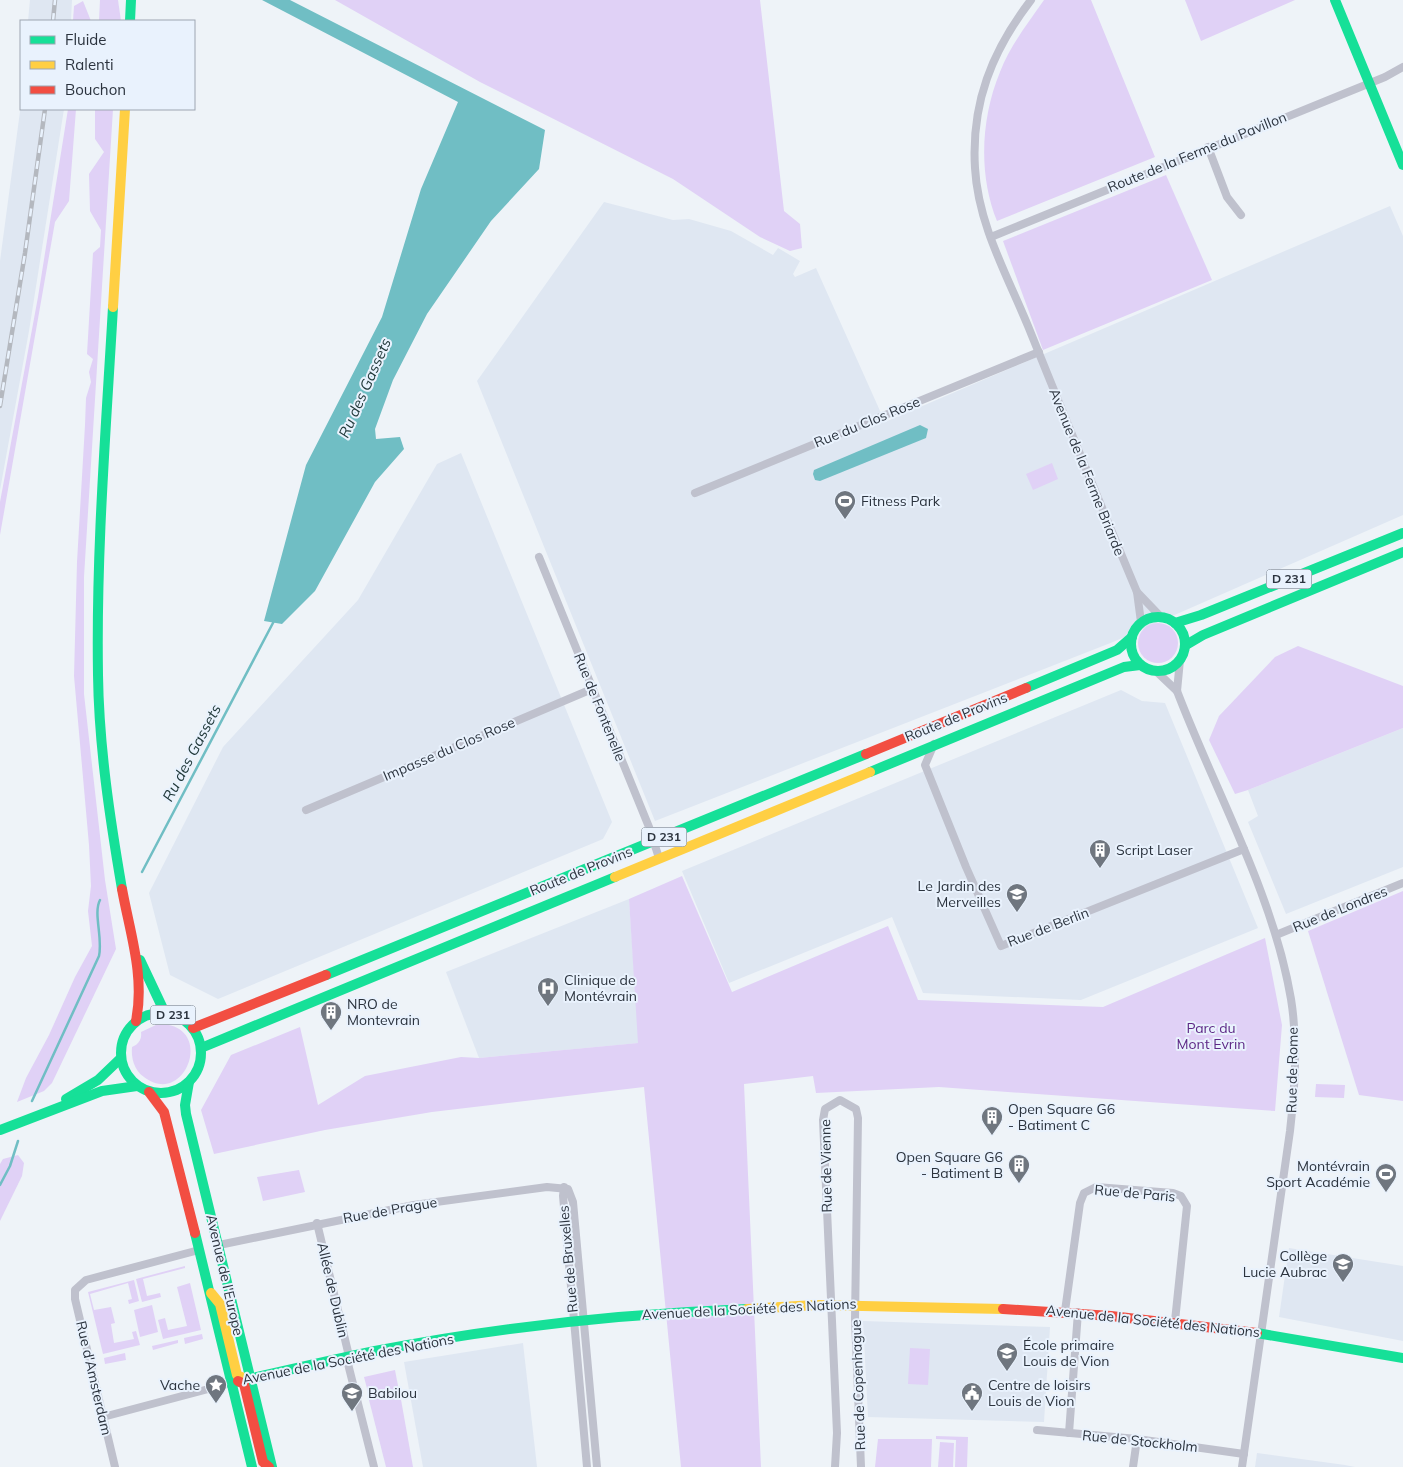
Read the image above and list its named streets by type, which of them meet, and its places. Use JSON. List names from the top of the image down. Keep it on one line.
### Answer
{"streets":{"main road":["D 231","Route de Provins","Avenue de l'Europe","Avenue de la Société des Nations"],"street":["Route de la Ferme du Pavillon","Rue du Clos Rose","Avenue de la Ferme Briarde","Rue de Fontenelle","Impasse du Clos Rose","Rue de Londres","Rue de Berlin","Rue de Rome","Rue de Vienne","Rue de Paris","Rue de Prague","Rue de Bruxelles","Allée de Dublin","Rue d'Amsterdam","Rue de Copenhague","Rue de Stockholm"]},"crossings":[["Route de la Ferme du Pavillon","Avenue de la Ferme Briarde"],["Rue du Clos Rose","Avenue de la Ferme Briarde"],["Avenue de la Ferme Briarde","D 231"],["Avenue de la Ferme Briarde","Route de Provins"],["D 231","Route de Provins"],["D 231","Avenue de l'Europe"],["Rue de Fontenelle","Route de Provins"],["Rue de Fontenelle","Impasse du Clos Rose"],["Route de Provins","Avenue de l'Europe"],["Rue de Londres","Rue de Rome"],["Rue de Berlin","Rue de Rome"],["Rue de Rome","Avenue de la Société des Nations"],["Rue de Rome","Rue de Stockholm"],["Rue de Vienne","Avenue de la Société des Nations"],["Rue de Vienne","Rue de Copenhague"],["Rue de Paris","Avenue de la Société des Nations"],["Rue de Prague","Rue de Bruxelles"],["Rue de Prague","Avenue de l'Europe"],["Rue de Prague","Allée de Dublin"],["Rue de Bruxelles","Avenue de la Société des Nations"],["Avenue de l'Europe","Avenue de la Société des Nations"],["Avenue de l'Europe","Rue d'Amsterdam"],["Allée de Dublin","Avenue de la Société des Nations"],["Avenue de la Société des Nations","Rue d'Amsterdam"],["Avenue de la Société des Nations","Rue de Copenhague"]],"water":["Ru des Gassets"],"parks":["Parc du Mont Evrin"],"places":{"sports":["Fitness Park","Montévrain Sport Académie"],"building":["Script Laser","NRO de Montevrain","Open Square G6 - Batiment C","Open Square G6 - Batiment B"],"school or university":["Le Jardin des Merveilles","Collège Lucie Aubrac","École primaire Louis de Vion","Babilou"],"hospital":["Clinique de Montévrain"],"place":["Vache"],"public building":["Centre de loisirs Louis de Vion"]},"legend":["Fluide","Ralenti","Bouchon"]}
